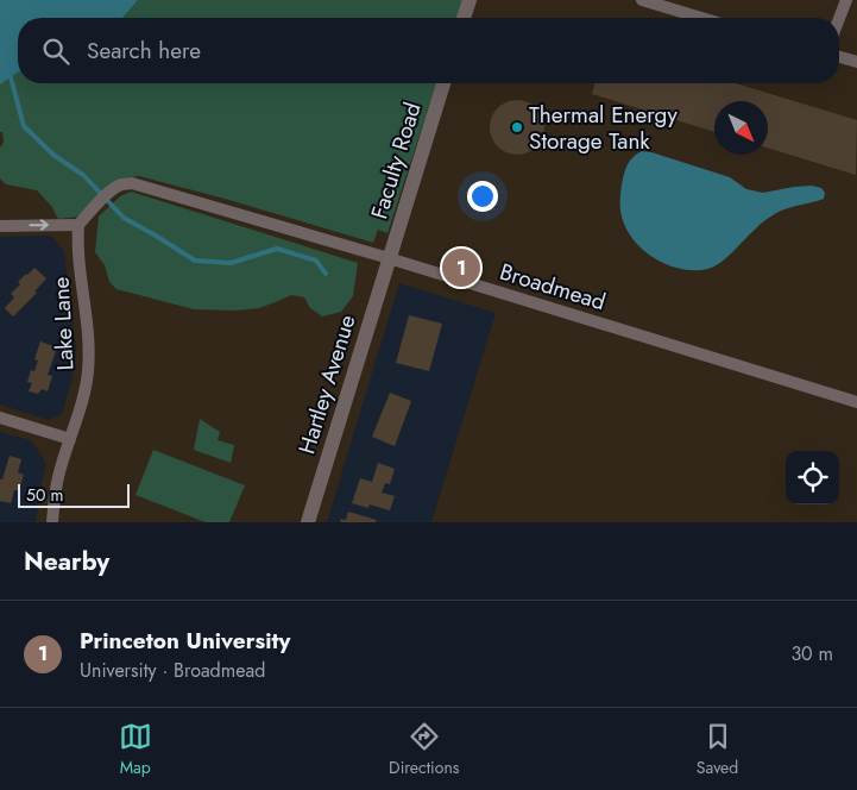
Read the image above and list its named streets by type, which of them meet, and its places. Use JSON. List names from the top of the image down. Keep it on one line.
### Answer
{"streets":{"street":["Faculty Road","Broadmead","Lake Lane","Hartley Avenue"]},"crossings":[["Faculty Road","Broadmead"],["Faculty Road","Hartley Avenue"],["Broadmead","Lake Lane"],["Broadmead","Hartley Avenue"]],"places":["Thermal Energy Storage Tank"],"scale_bar":"50 m","north":"bottom right","page":{"search":"Search here","pins":"1","scale":"50 m","heading":"Nearby","list":[{"mark":"1","name":"Princeton University","note":"University · Broadmead","value":"30 m"}],"nav":["Map","Directions","Saved"]}}
